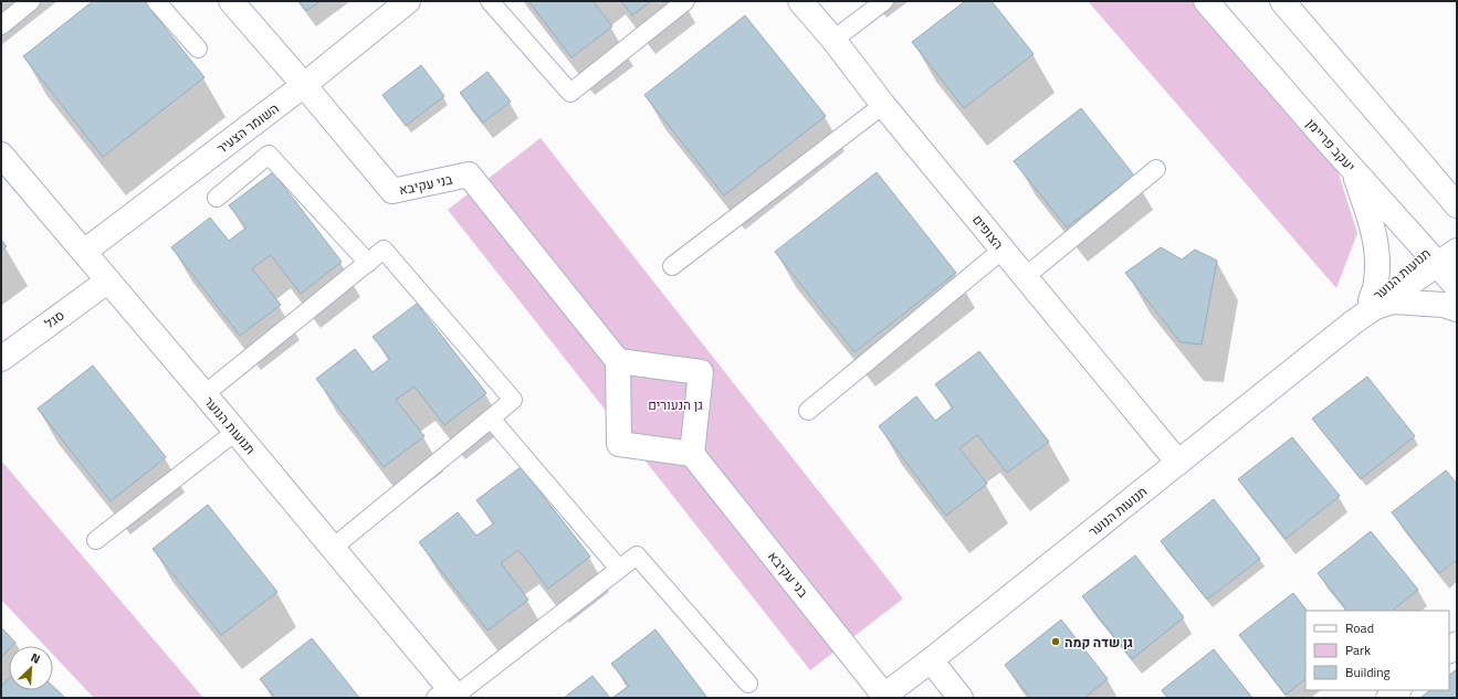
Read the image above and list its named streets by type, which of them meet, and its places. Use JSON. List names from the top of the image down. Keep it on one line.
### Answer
{"streets":{"street":["השומר הצעיר","יעקב פריימן","בני עקיבא","הצופים","תנועות הנוער","סגל"]},"crossings":[["השומר הצעיר","בני עקיבא"],["השומר הצעיר","תנועות הנוער"],["יעקב פריימן","תנועות הנוער"],["בני עקיבא","תנועות הנוער"],["הצופים","תנועות הנוער"],["תנועות הנוער","סגל"]],"parks":["גן הנעורים"],"places":["גן שדה קמה"],"legend":["Road","Park","Building"],"north":"top right"}
